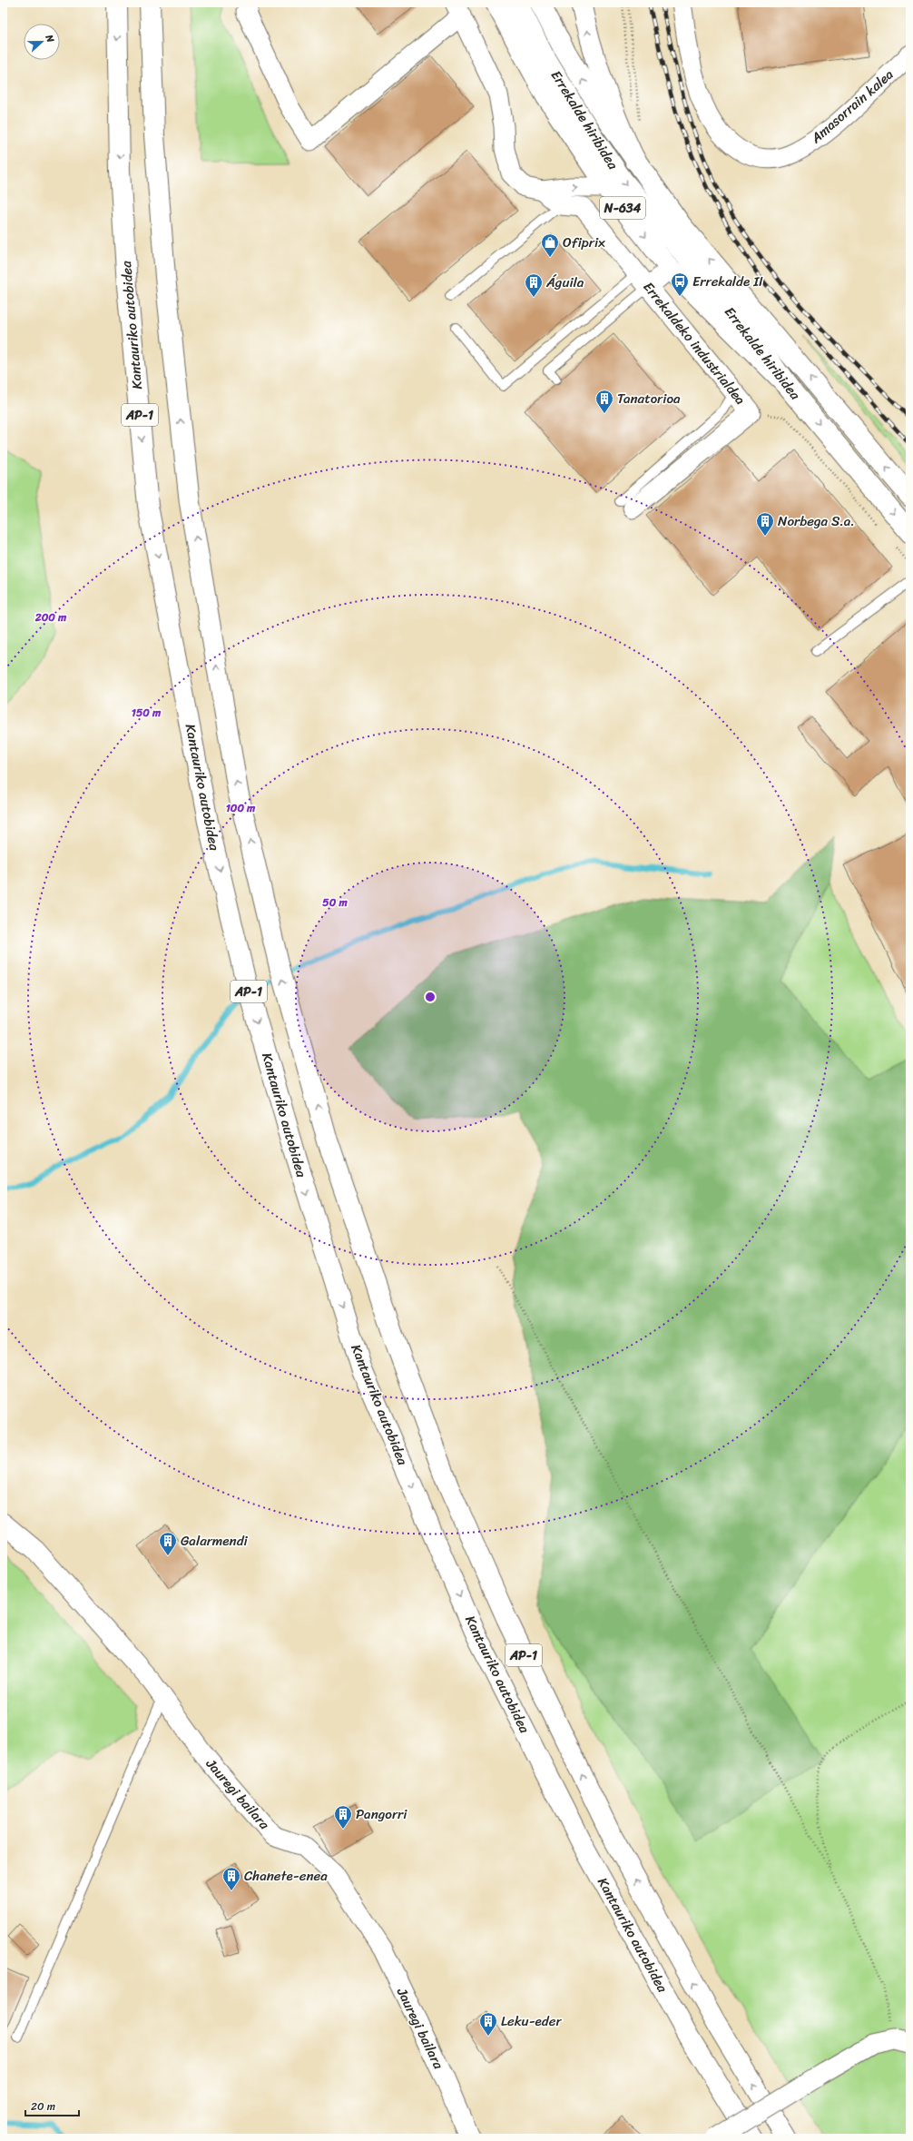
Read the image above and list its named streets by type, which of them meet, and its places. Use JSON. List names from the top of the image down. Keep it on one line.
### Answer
{"streets":{"main road":["Errekalde hiribidea","N-634","Kantauriko autobidea","AP-1"],"street":["Amasorrain kalea","Errekaldeko industrialdea","Jauregi bailara"]},"crossings":[["Errekalde hiribidea","N-634"]],"places":{"shop":["Ofiprix"],"bus stop":["Errekalde II"],"building":["Águila","Tanatorioa","Norbega S.a.","Galarmendi","Pangorri","Chanete-enea","Leku-eder"]},"scale_bar":"20 m","north":"right","rings":["200 m","150 m","100 m","50 m"]}
